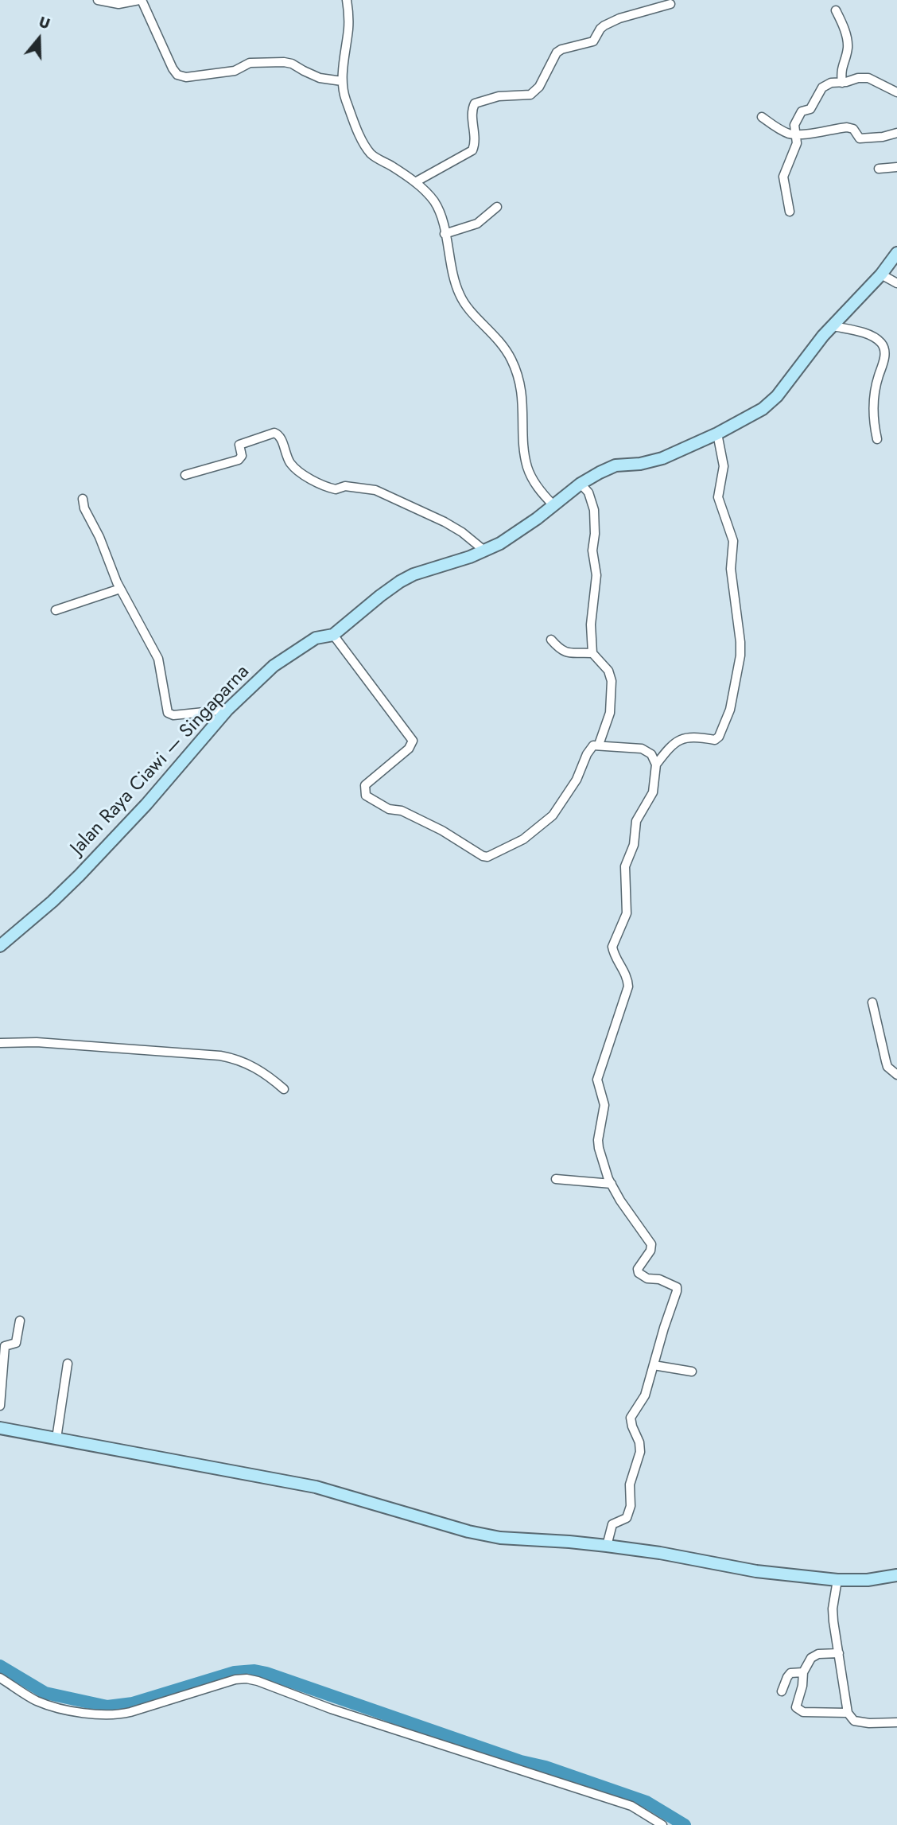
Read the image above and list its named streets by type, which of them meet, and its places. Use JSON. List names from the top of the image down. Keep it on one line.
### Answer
{"streets":{"main road":["Jalan Raya Ciawi — Singaparna"]},"north":"top"}
